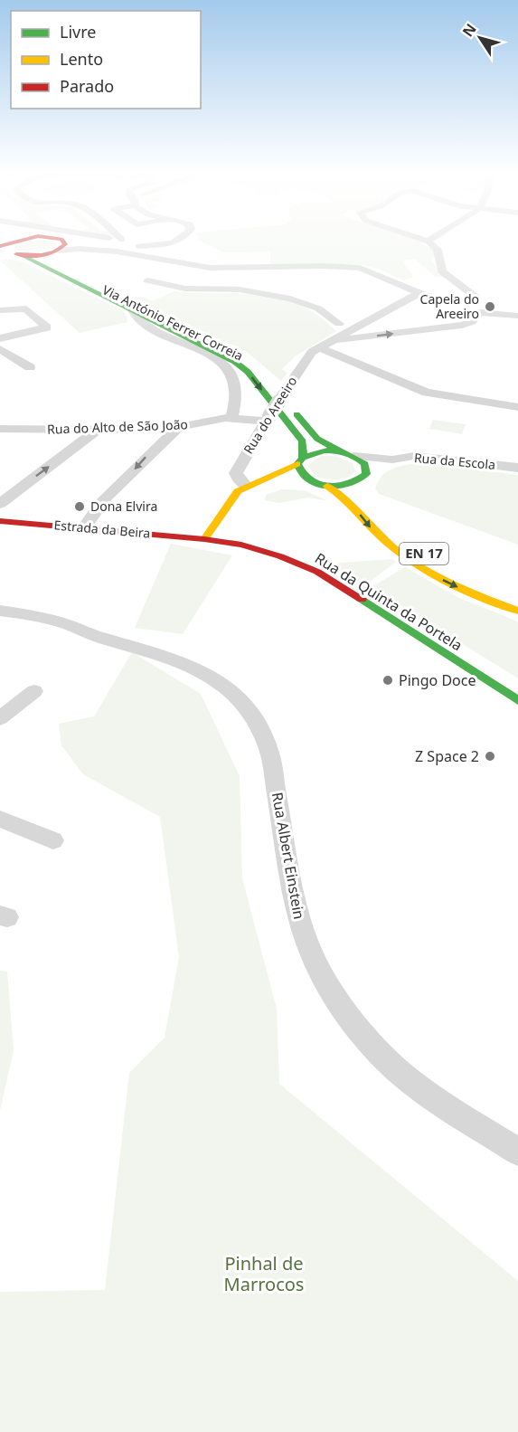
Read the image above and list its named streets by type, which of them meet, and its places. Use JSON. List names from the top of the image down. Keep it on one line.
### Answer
{"streets":{"main road":["Via António Ferrer Correia","Estrada da Beira","EN 17","Rua da Quinta da Portela"],"street":["Rua do Areeiro","Rua do Alto de São João","Rua da Escola","Rua Albert Einstein"]},"crossings":[["Via António Ferrer Correia","Rua do Alto de São João"],["Rua do Areeiro","Rua do Alto de São João"],["Estrada da Beira","Rua da Quinta da Portela"]],"parks":["Pinhal de Marrocos"],"places":["Capela do Areeiro","Dona Elvira","Pingo Doce","Z Space 2"],"legend":["Livre","Lento","Parado"],"north":"top left"}
